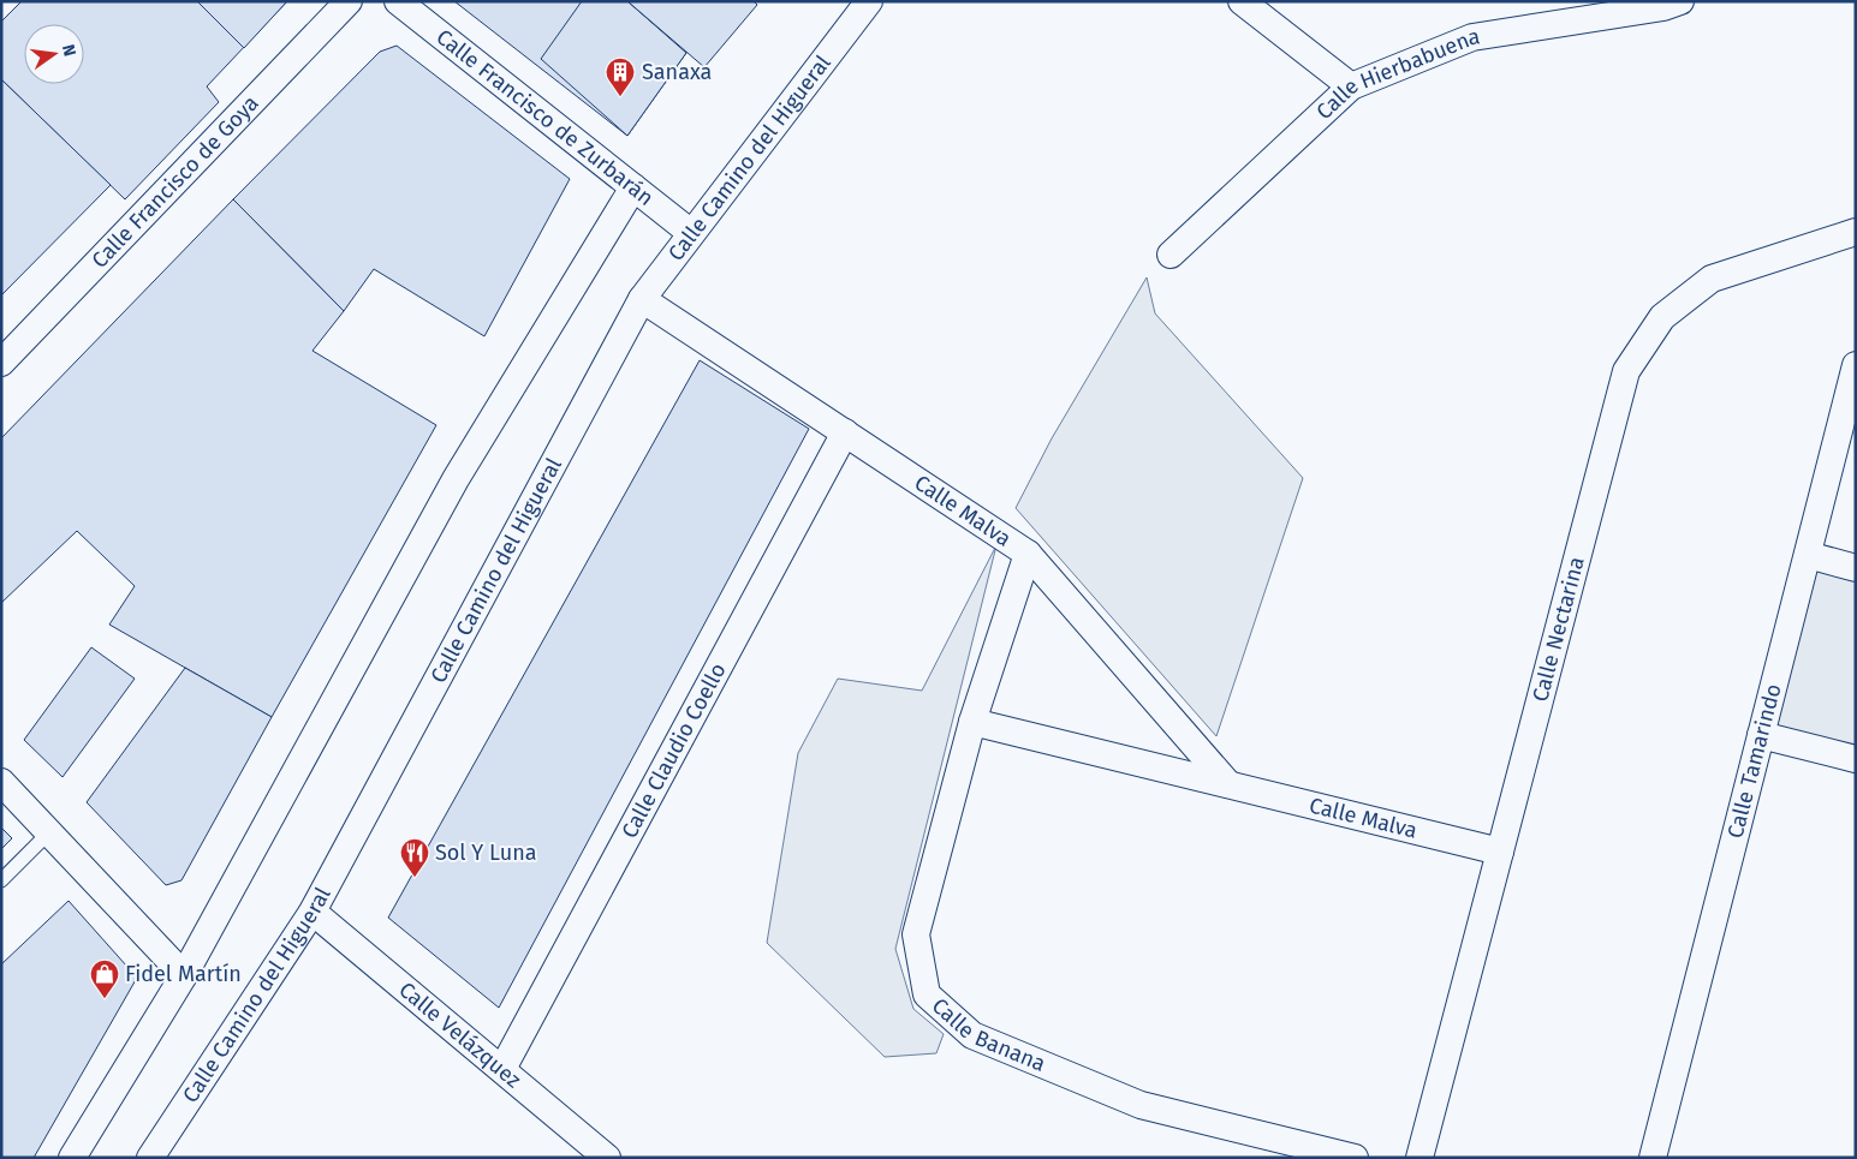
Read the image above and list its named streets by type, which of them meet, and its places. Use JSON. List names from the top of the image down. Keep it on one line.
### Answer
{"streets":{"street":["Calle Hierbabuena","Calle Francisco de Zurbarán","Calle Camino del Higueral","Calle Francisco de Goya","Calle Malva","Calle Nectarina","Calle Claudio Coello","Calle Tamarindo","Calle Banana","Calle Velázquez"]},"crossings":[["Calle Francisco de Zurbarán","Calle Camino del Higueral"],["Calle Camino del Higueral","Calle Malva"],["Calle Camino del Higueral","Calle Velázquez"],["Calle Malva","Calle Nectarina"],["Calle Malva","Calle Claudio Coello"],["Calle Malva","Calle Banana"],["Calle Claudio Coello","Calle Velázquez"]],"places":{"building":["Sanaxa"],"restaurant":["Sol Y Luna"],"shop":["Fidel Martín"]},"north":"right"}
